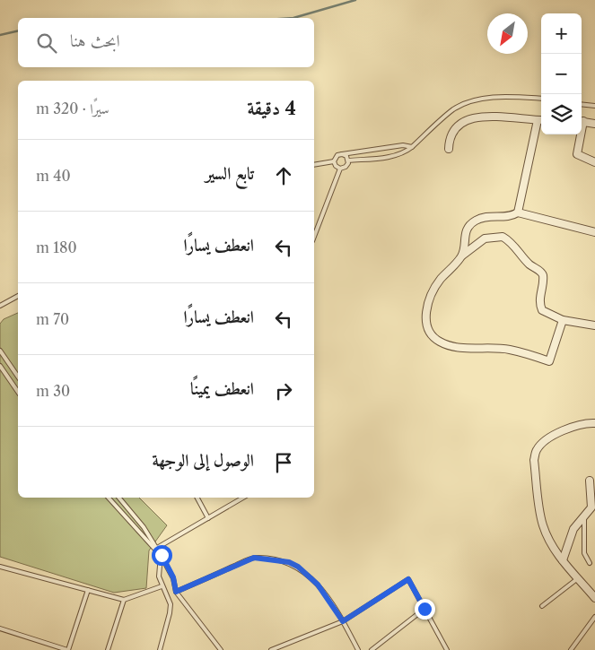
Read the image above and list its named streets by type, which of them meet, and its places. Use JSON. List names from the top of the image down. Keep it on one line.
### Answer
{"north":"bottom left","page":{"map_buttons":["+","−"],"search":"ابحث هنا","heading":["4 دقيقة","سيرًا · 320 m"],"list":[["تابع السير","40 m"],["انعطف يسارًا","180 m"],["انعطف يسارًا","70 m"],["انعطف يمينًا","30 m"],"الوصول إلى الوجهة"]}}
